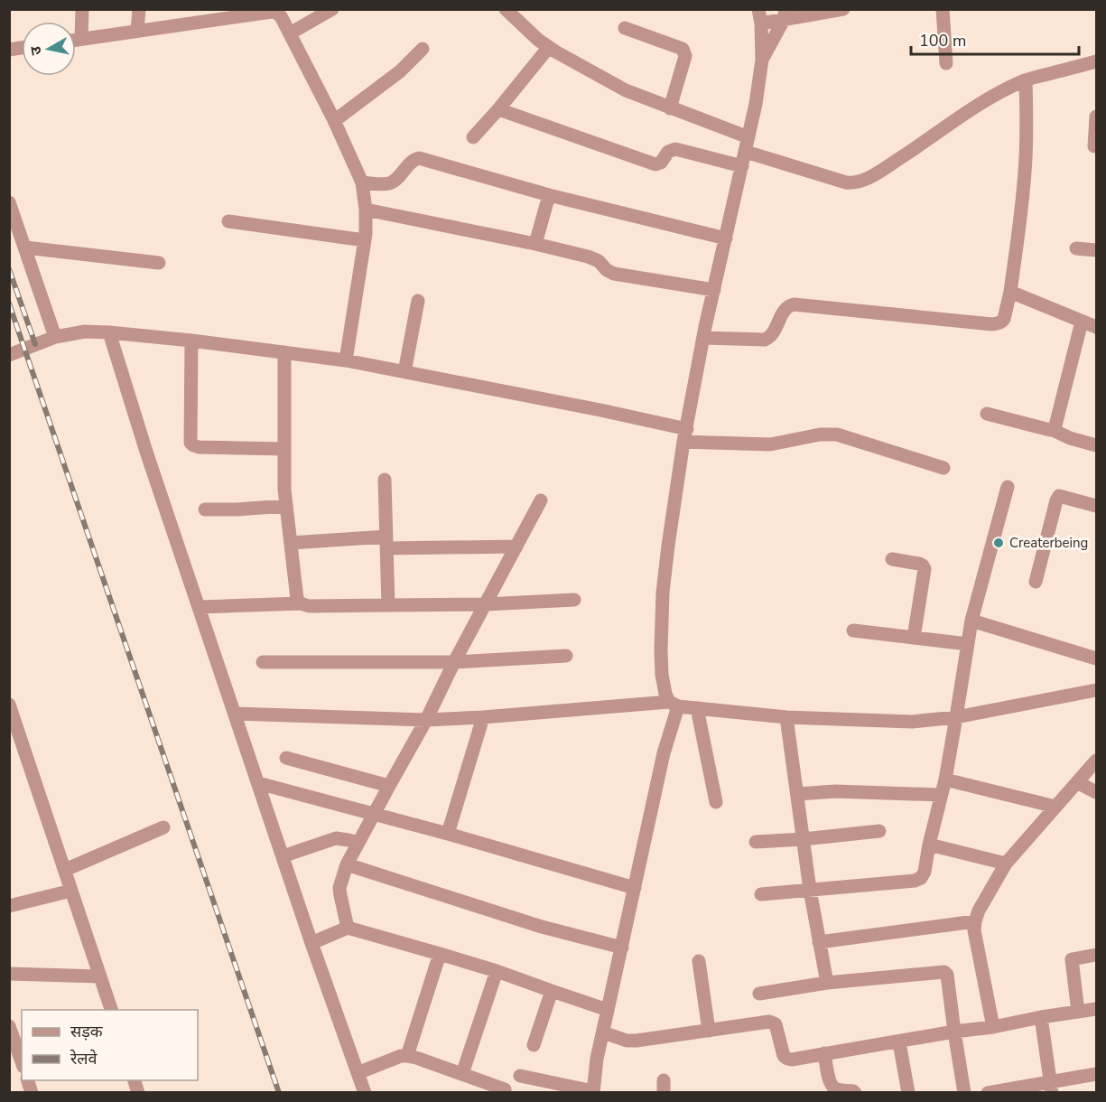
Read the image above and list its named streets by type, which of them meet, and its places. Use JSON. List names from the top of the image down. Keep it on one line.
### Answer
{"places":["Createrbeing"],"legend":["सड़क","रेलवे"],"scale_bar":"100 m","north":"left"}
